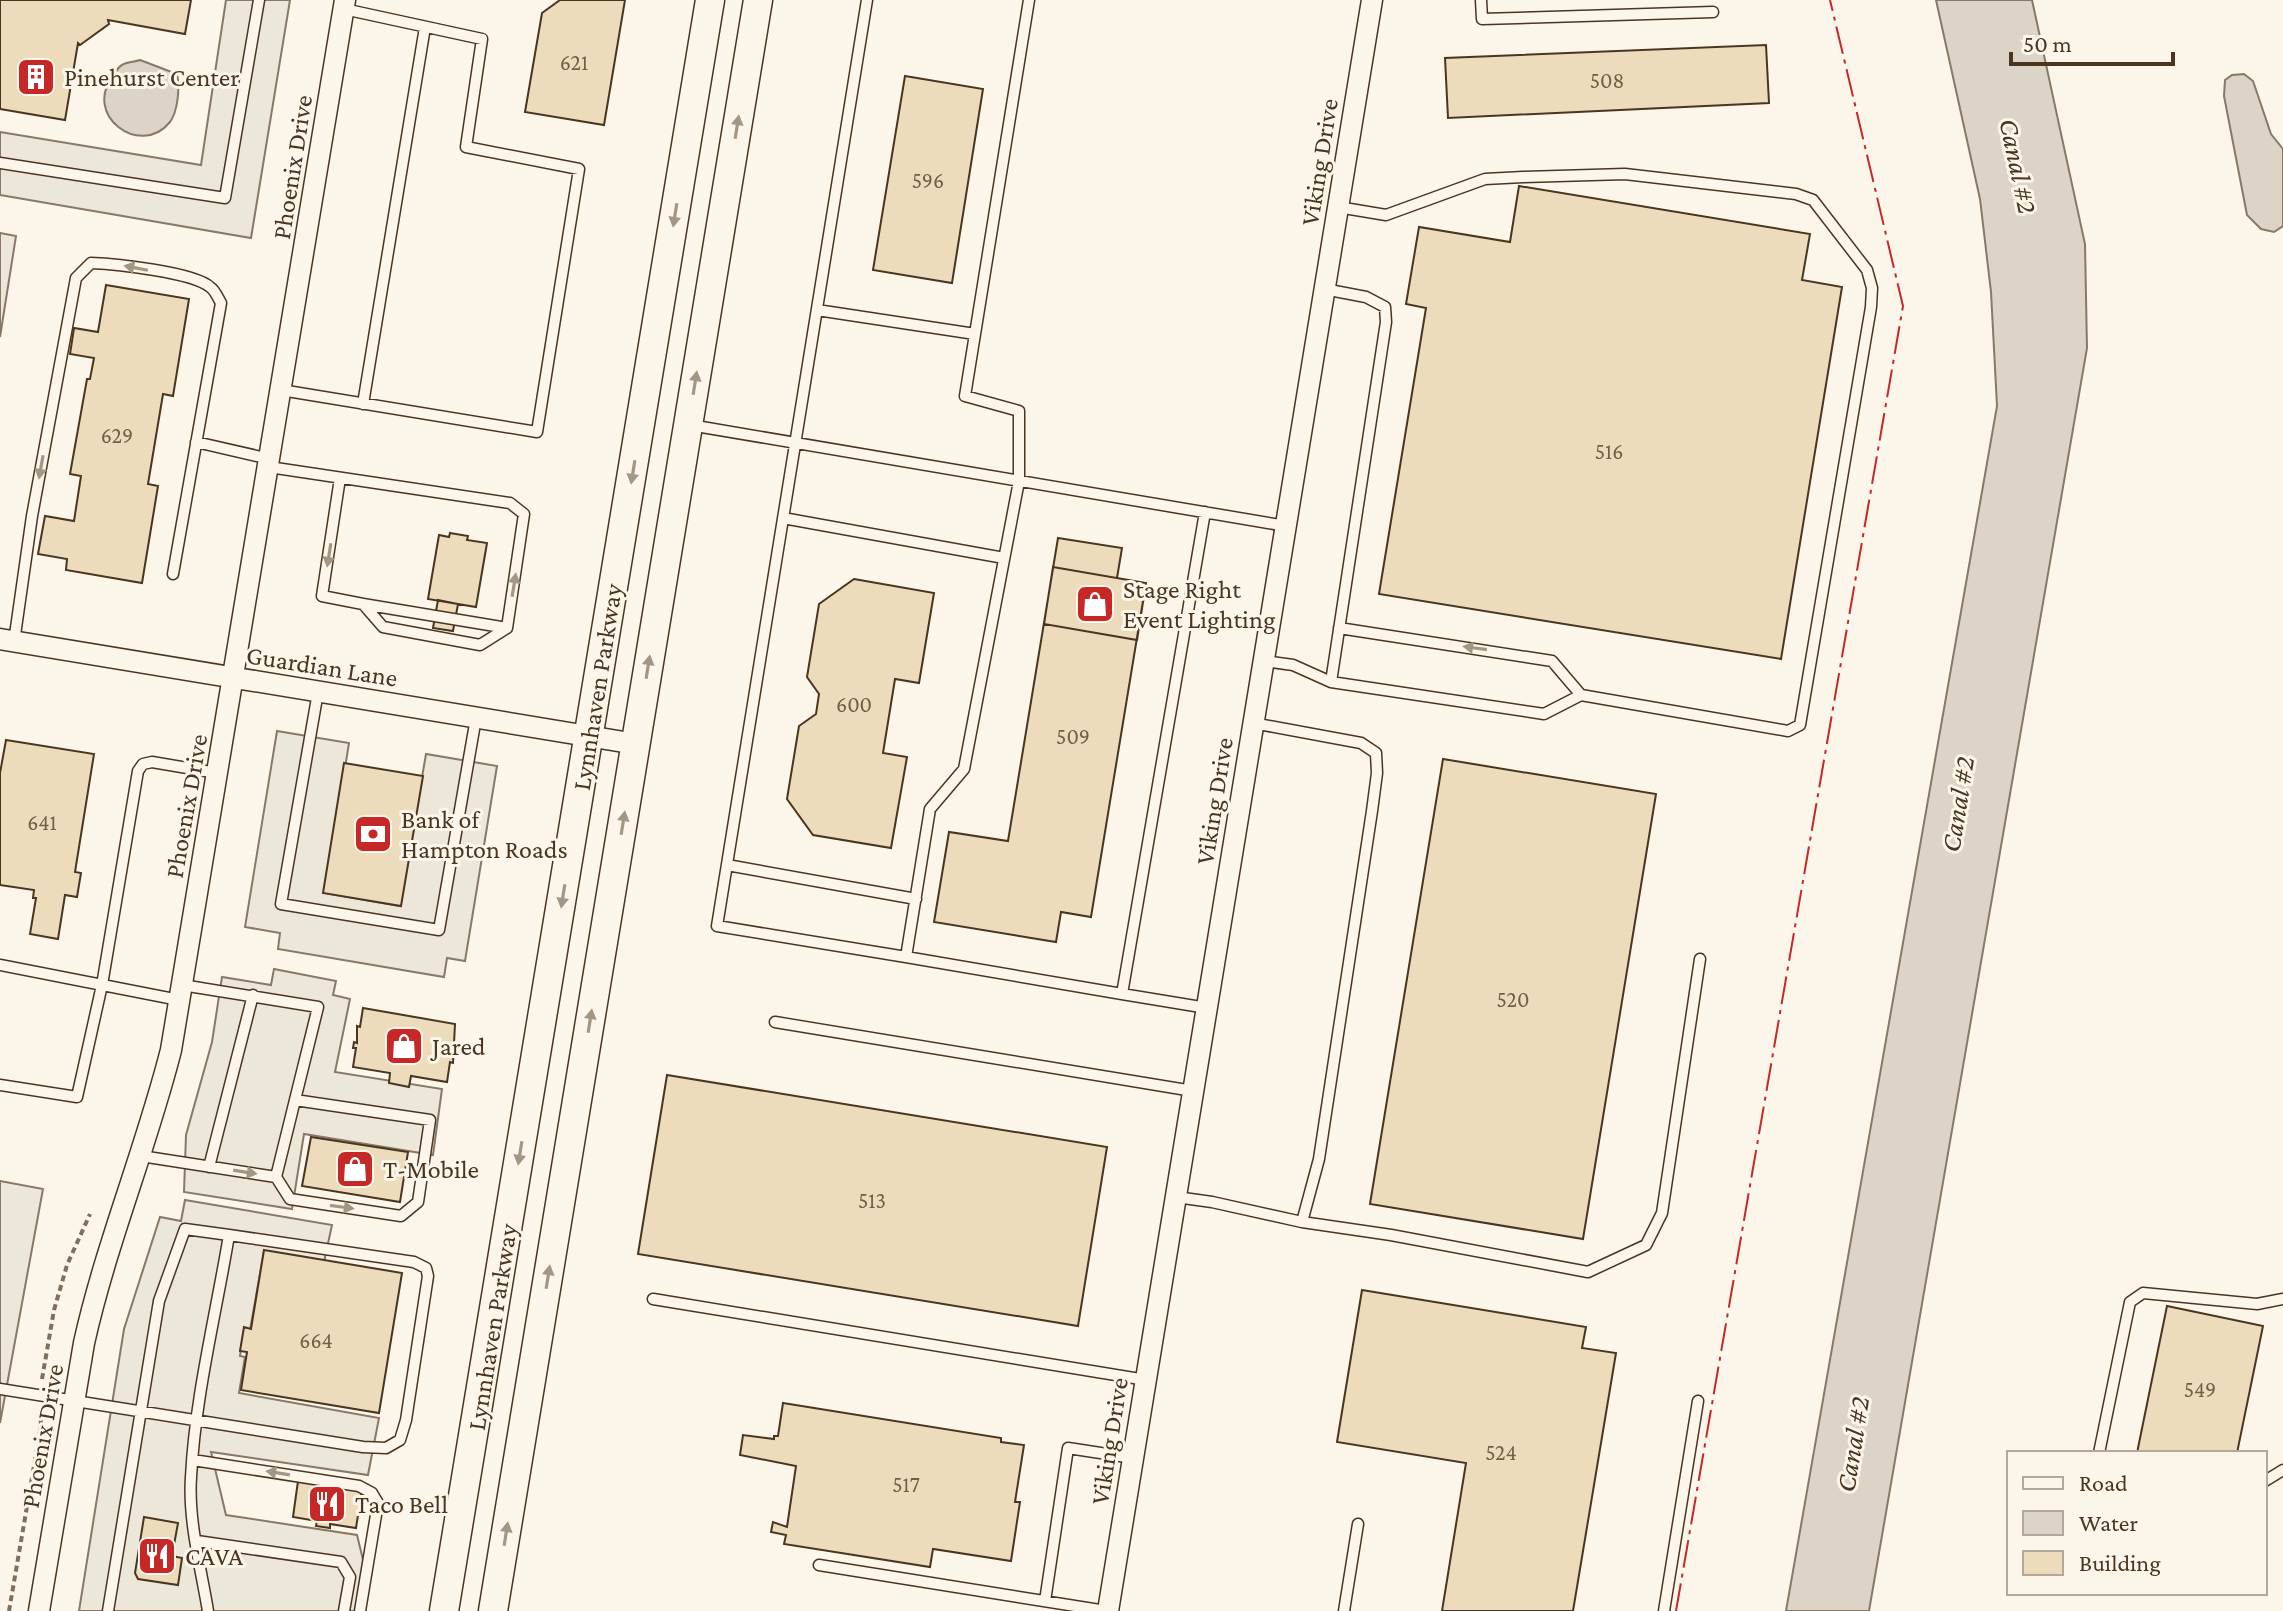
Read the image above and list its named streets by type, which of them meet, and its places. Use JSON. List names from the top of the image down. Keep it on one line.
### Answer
{"streets":{"main road":["Lynnhaven Parkway"],"street":["Viking Drive","Phoenix Drive","Guardian Lane"]},"crossings":[["Phoenix Drive","Guardian Lane"],["Guardian Lane","Lynnhaven Parkway"]],"water":["Canal #2"],"places":{"building":["Pinehurst Center"],"shop":["Stage Right Event Lighting","Jared","T-Mobile"],"bank":["Bank of Hampton Roads"],"restaurant":["Taco Bell","CAVA"]},"house_numbers":["621","508","596","629","516","600","509","641","520","513","664","549","524","517"],"legend":["Road","Water","Building"],"scale_bar":"50 m"}
